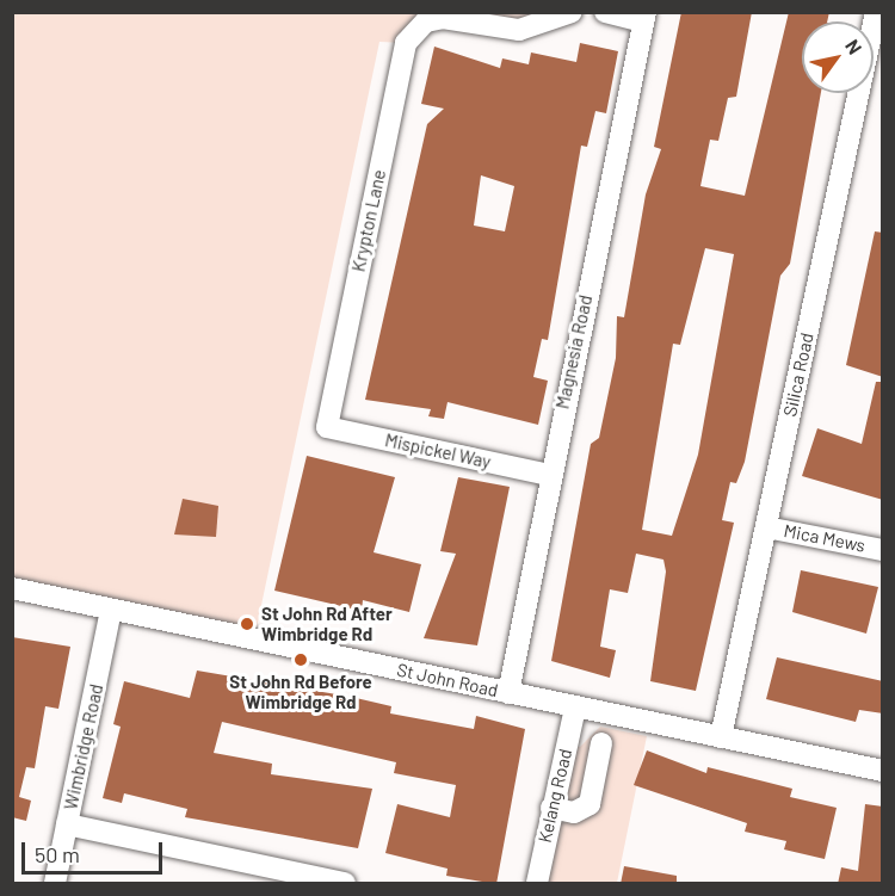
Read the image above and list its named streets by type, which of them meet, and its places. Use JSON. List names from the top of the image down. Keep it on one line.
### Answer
{"streets":{"street":["Krypton Lane","Magnesia Road","Silica Road","Mispickel Way","Mica Mews","St John Road","Wimbridge Road","Kelang Road"]},"crossings":[["Krypton Lane","Mispickel Way"],["Magnesia Road","Mispickel Way"],["Magnesia Road","St John Road"],["Silica Road","Mica Mews"],["Silica Road","St John Road"],["St John Road","Wimbridge Road"],["St John Road","Kelang Road"]],"places":["St John Rd After Wimbridge Rd","St John Rd Before Wimbridge Rd"],"scale_bar":"50 m","north":"top right"}
